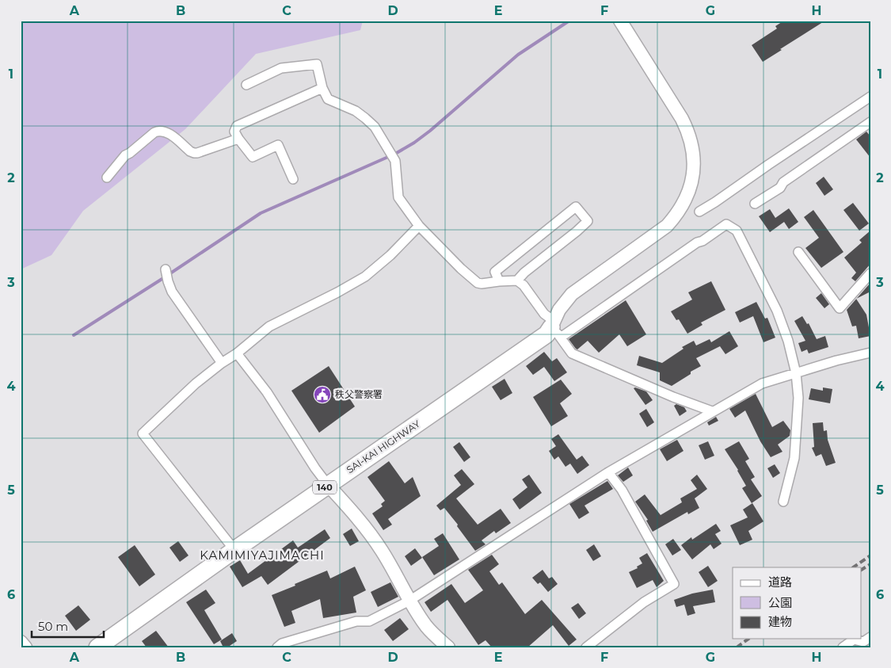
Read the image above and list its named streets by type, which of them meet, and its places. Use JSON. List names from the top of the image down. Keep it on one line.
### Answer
{"streets":{"highway":["SAI-KAI HIGHWAY","140"]},"districts":["KAMIMIYAJIMACHI"],"places":{"public building":["秩父警察署"]},"legend":["道路","公園","建物"],"scale_bar":"50 m","grid":{"columns":["A","B","C","D","E","F","G","H"],"rows":["1","2","3","4","5","6"]}}
